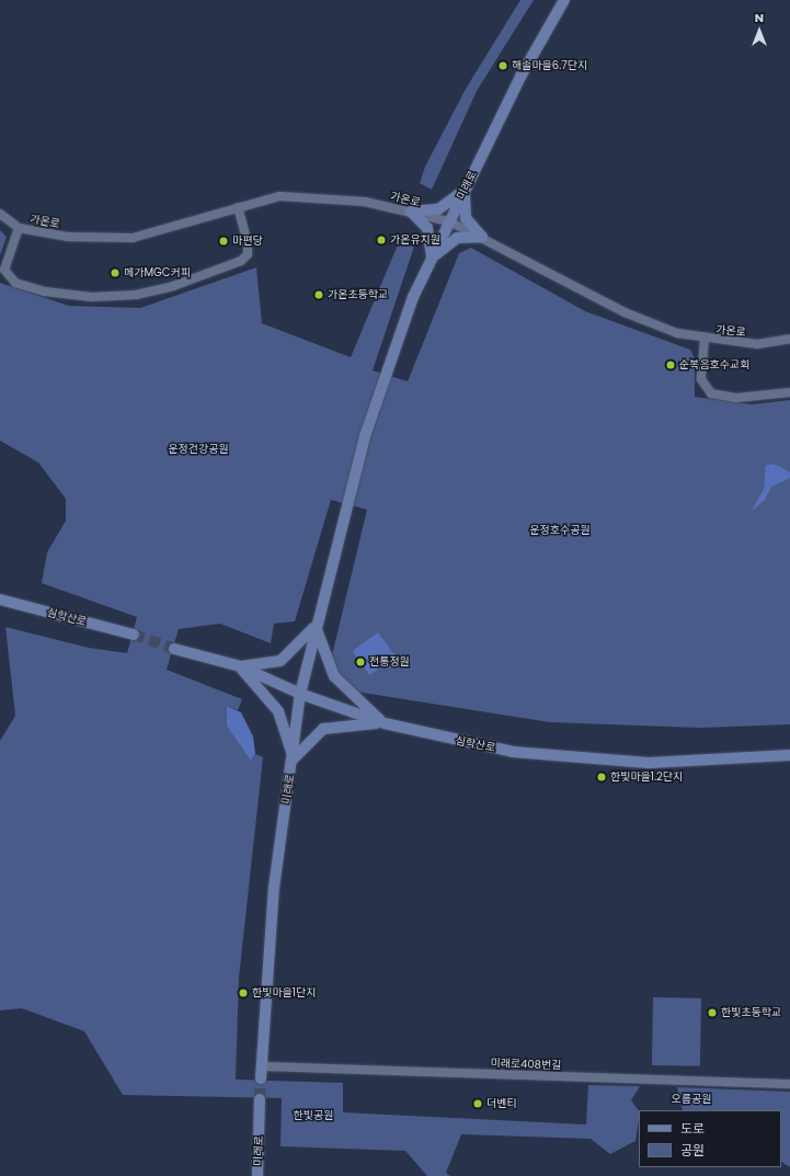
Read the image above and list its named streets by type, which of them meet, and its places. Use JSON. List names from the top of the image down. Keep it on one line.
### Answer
{"streets":{"main road":["미래로","심학산로"],"street":["가온로","미래로408번길"]},"crossings":[["미래로","가온로"],["미래로","심학산로"],["미래로","미래로408번길"]],"parks":["운정건강공원","운정호수공원","오름공원","한빛공원"],"places":["해솔마을6.7단지","가온유치원","마편당","메가MGC커피","가온초등학교","순복음호수교회","전통정원","한빛마을1.2단지","한빛마을1단지","한빛초등학교","더벤티"],"legend":["도로","공원"],"north":"top"}
